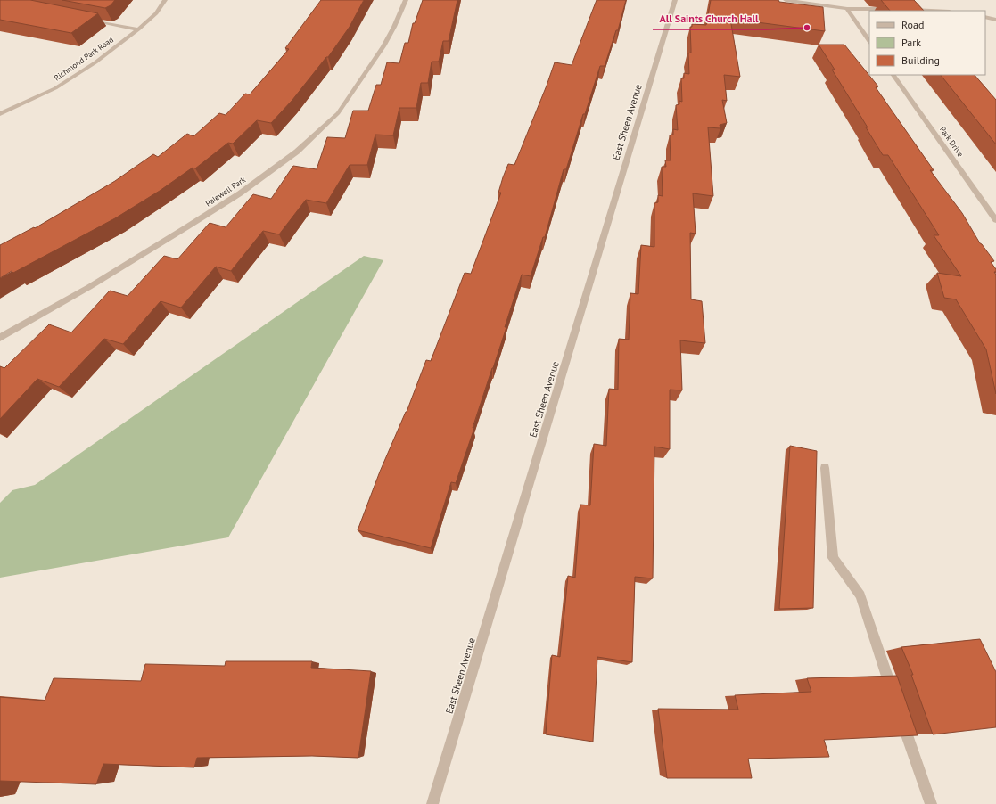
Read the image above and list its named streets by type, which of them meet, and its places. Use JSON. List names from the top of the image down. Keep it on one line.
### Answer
{"streets":{"street":["Richmond Park Road","East Sheen Avenue","Park Drive","Palewell Park"]},"places":["All Saints Church Hall"],"legend":["Road","Park","Building"]}
